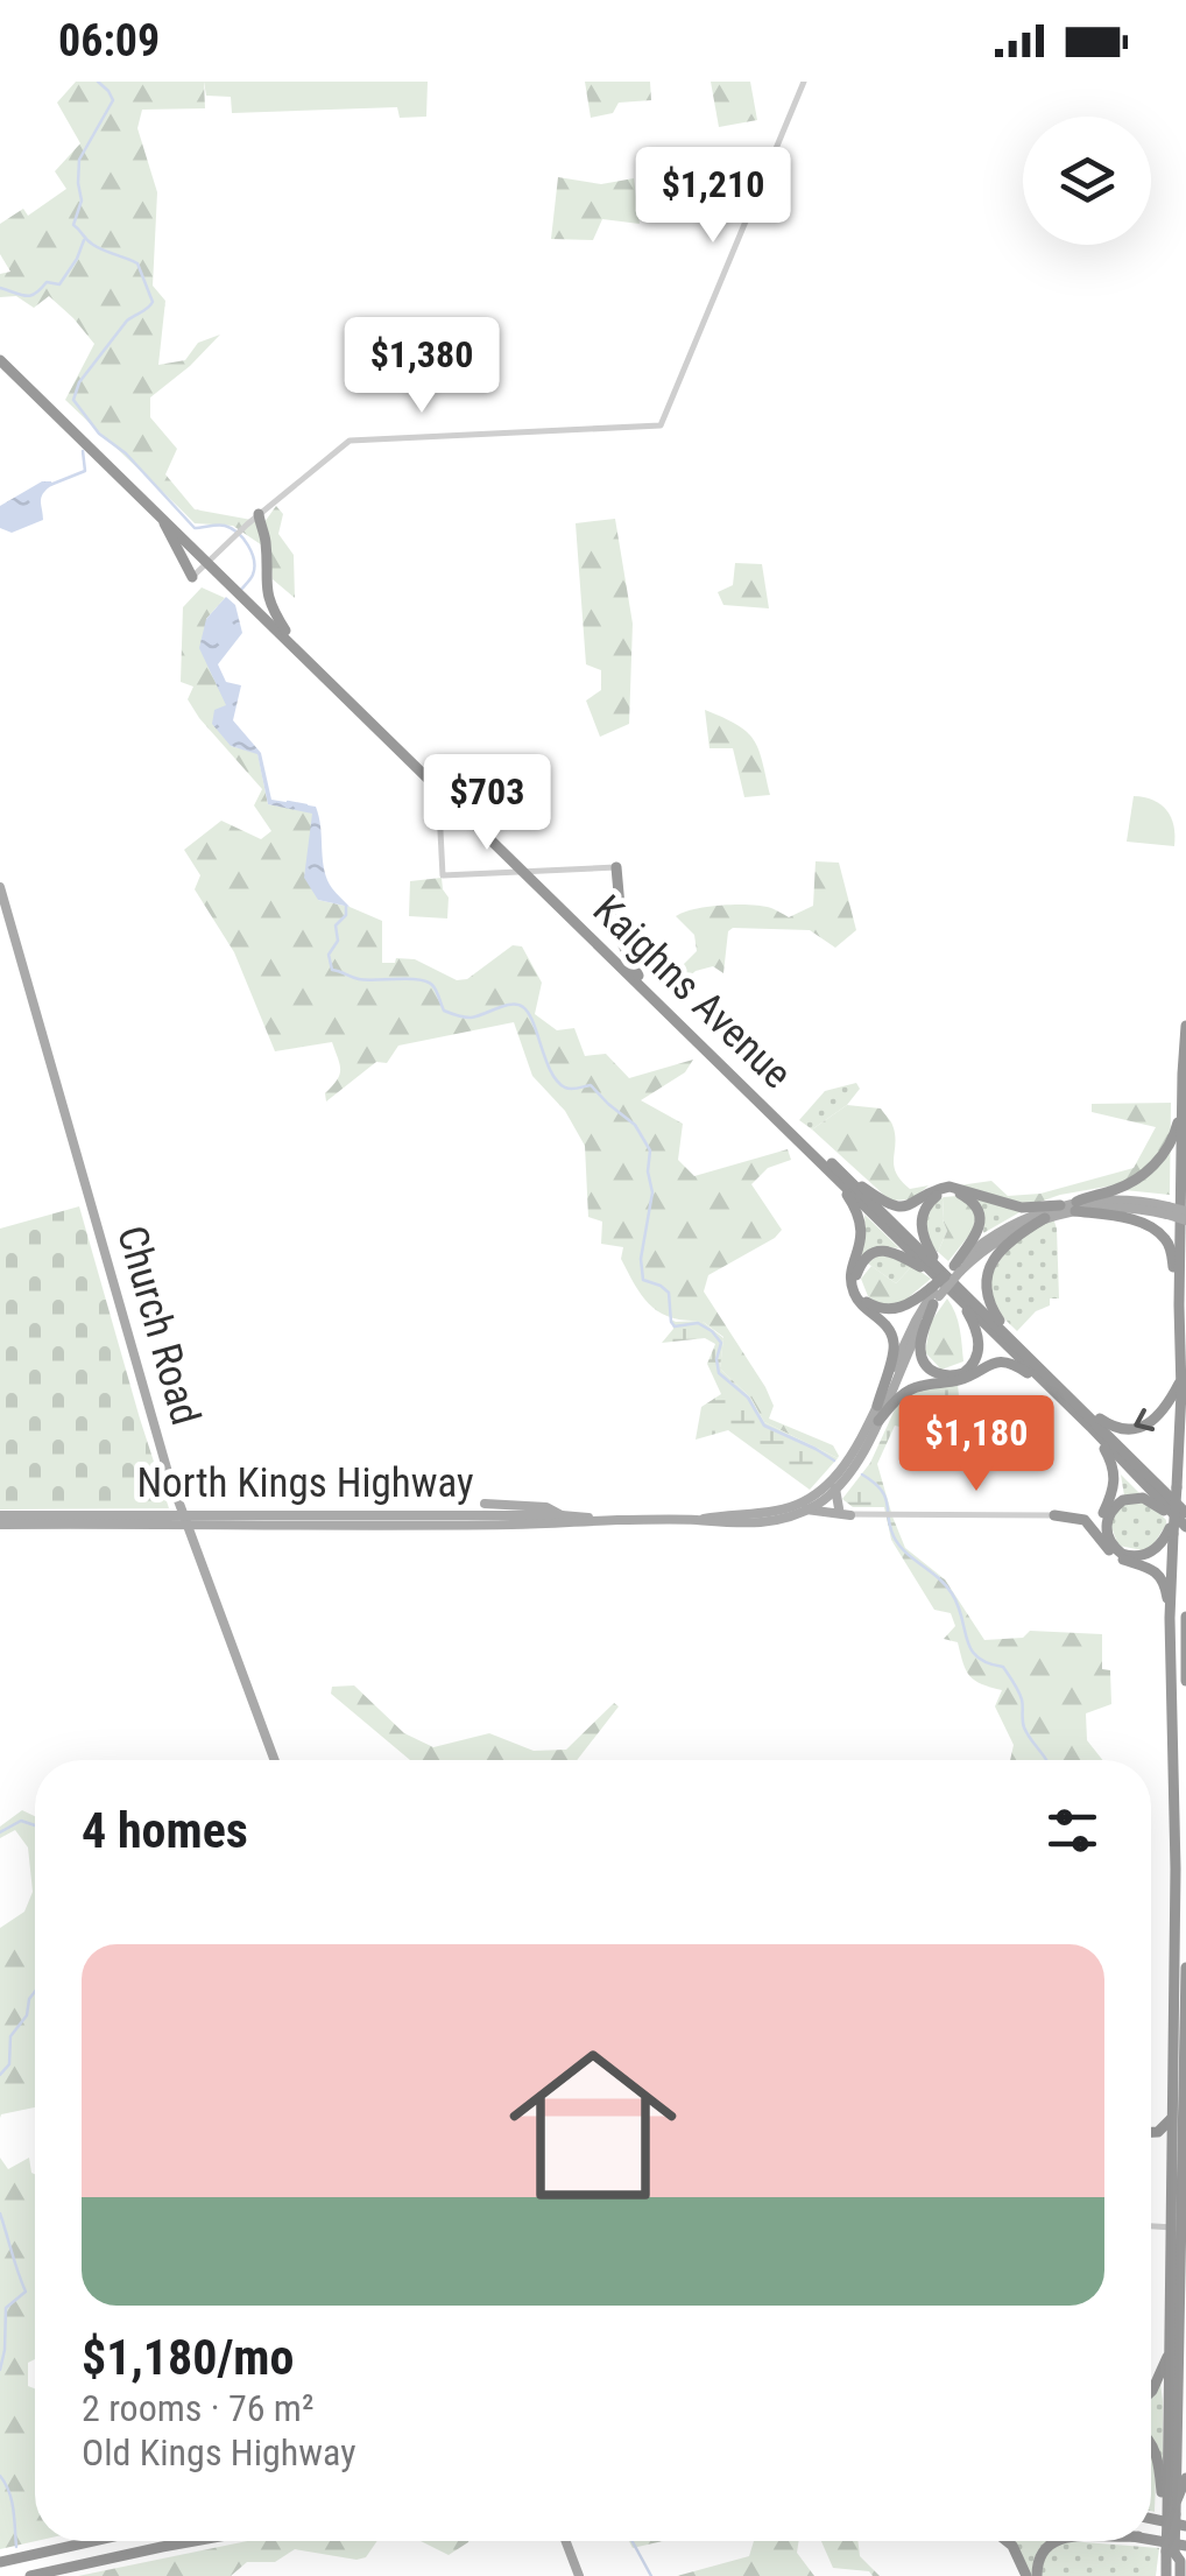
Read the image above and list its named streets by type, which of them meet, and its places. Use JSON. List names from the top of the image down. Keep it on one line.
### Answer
{"streets":{"highway":["Kaighns Avenue"],"main road":["Church Road","North Kings Highway"]},"crossings":[["Church Road","North Kings Highway"]],"page":{"status":"06:09","price":["$1,210","$1,380","$703","$1,180"],"heading":"4 homes","list":[{"name":"$1,180/mo","note":"2 rooms · 76 m² · Old Kings Highway"}]}}
